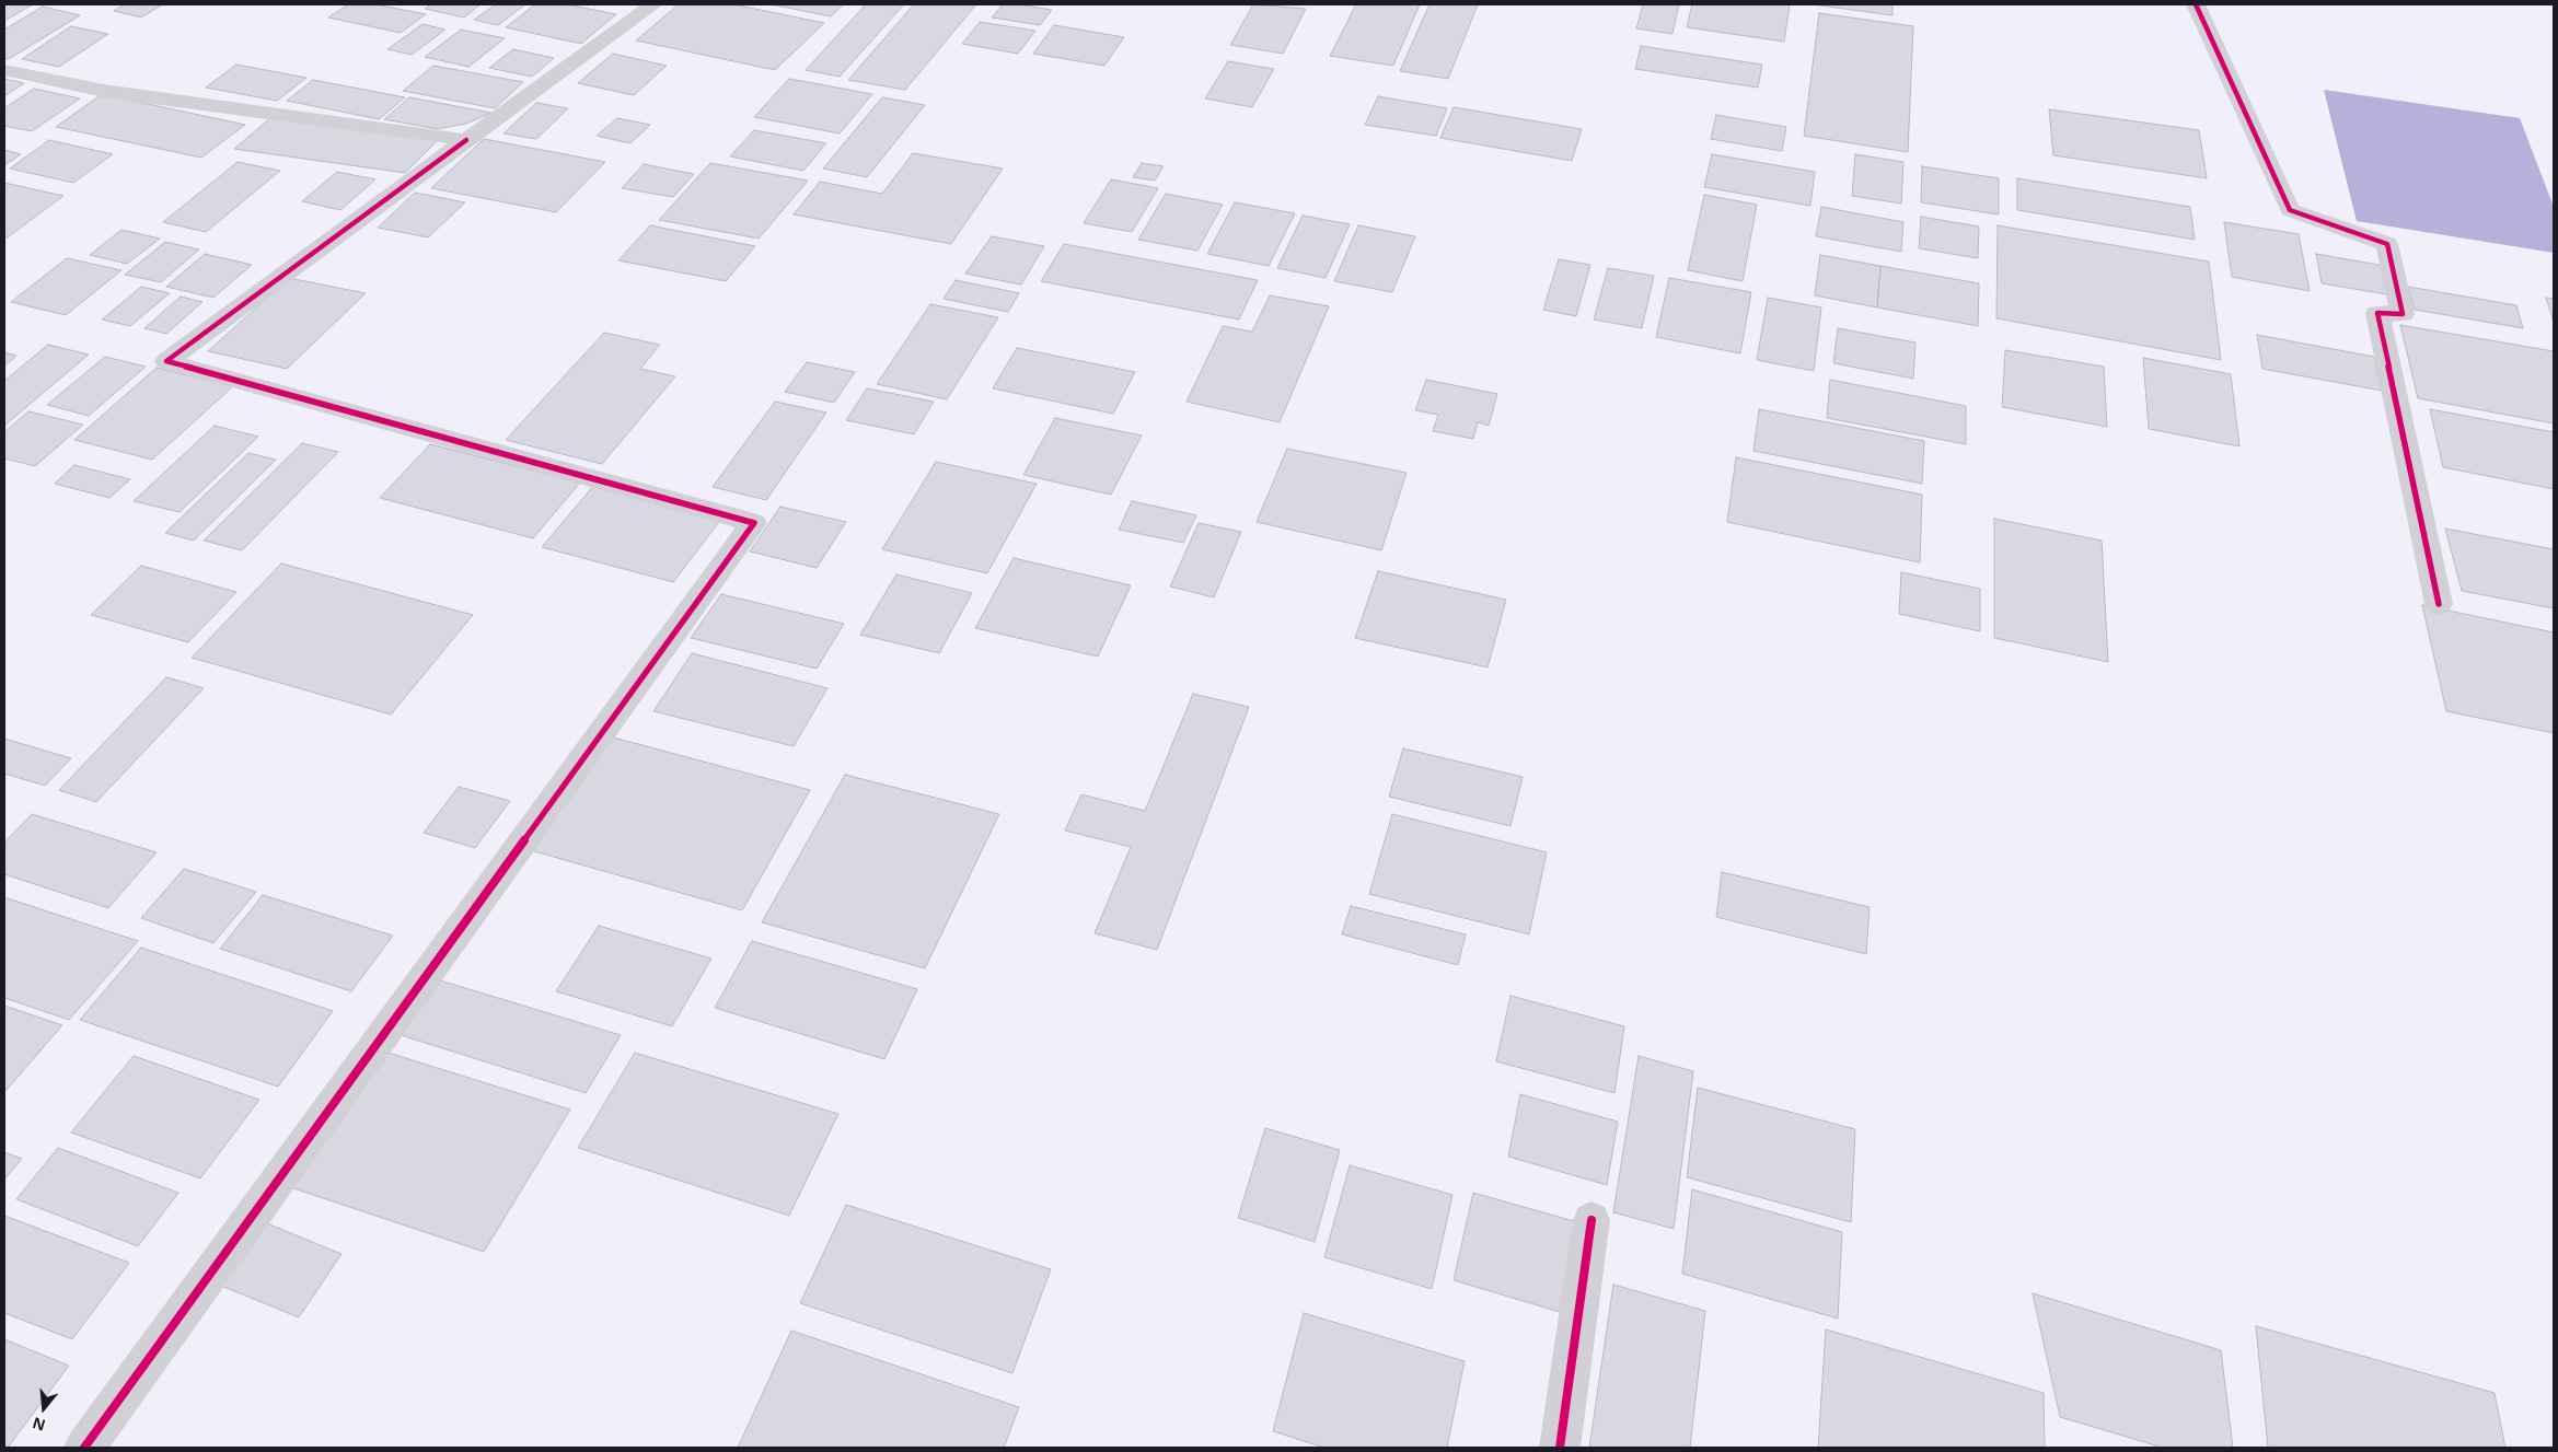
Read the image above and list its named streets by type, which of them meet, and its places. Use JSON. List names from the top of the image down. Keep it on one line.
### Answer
{"north":"bottom"}
